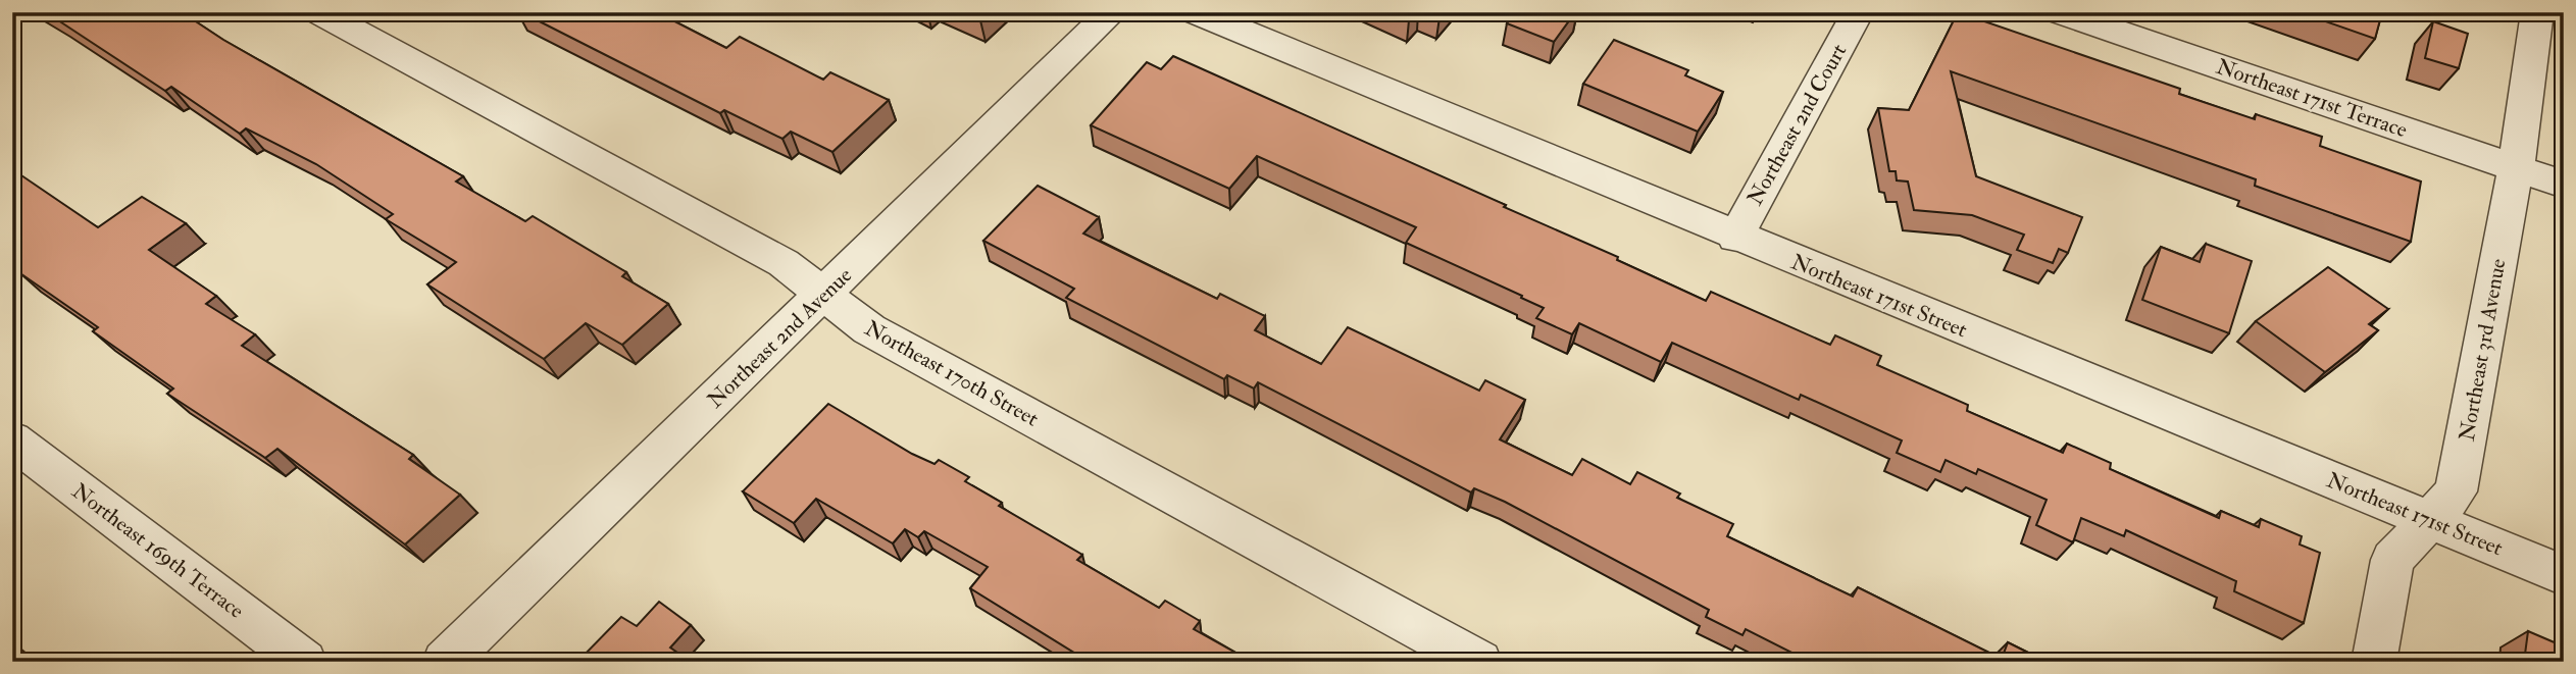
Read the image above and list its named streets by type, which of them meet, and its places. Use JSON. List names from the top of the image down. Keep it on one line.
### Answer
{"streets":{"street":["Northeast 171st Terrace","Northeast 2nd Court","Northeast 171st Street","Northeast 2nd Avenue","Northeast 3rd Avenue","Northeast 170th Street","Northeast 169th Terrace"]},"crossings":[["Northeast 171st Terrace","Northeast 3rd Avenue"],["Northeast 2nd Court","Northeast 171st Street"],["Northeast 171st Street","Northeast 3rd Avenue"],["Northeast 2nd Avenue","Northeast 170th Street"]]}
